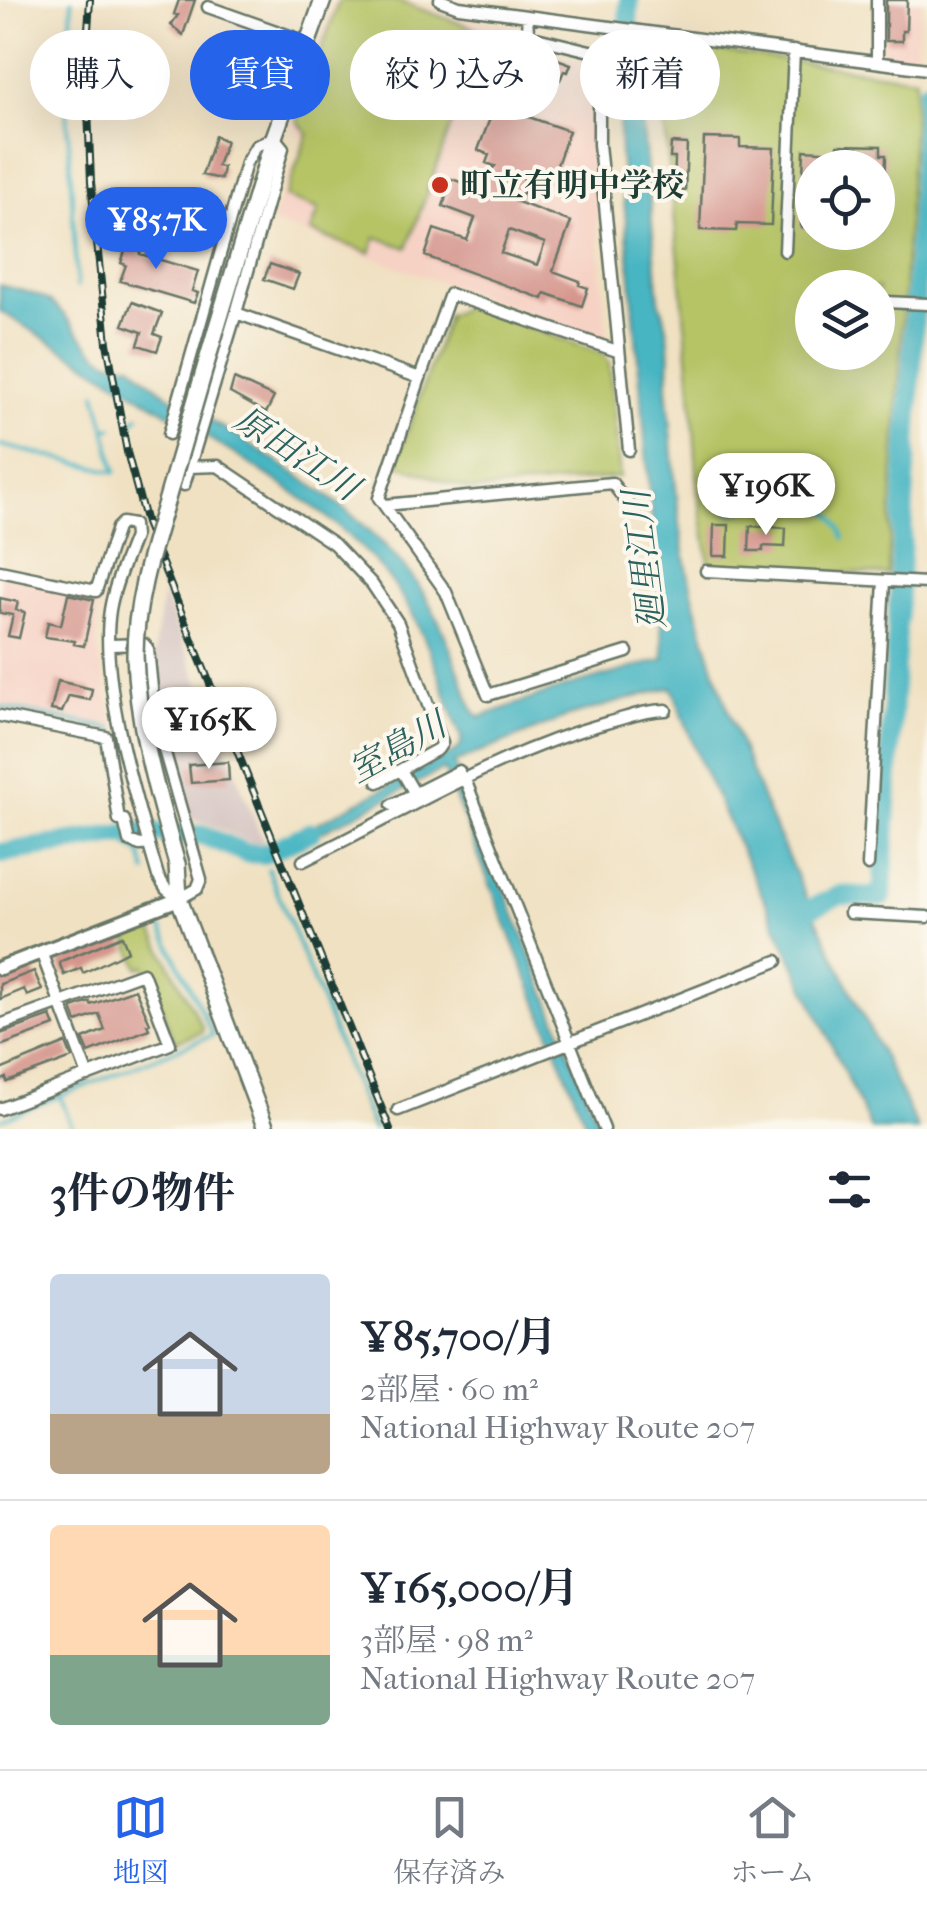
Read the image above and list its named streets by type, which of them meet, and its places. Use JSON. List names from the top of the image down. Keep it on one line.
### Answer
{"water":["原田江川","廻里江川","室島川"],"places":["町立有明中学校"],"page":{"chip":["購入","賃貸","絞り込み","新着"],"price":["¥85.7K","¥196K","¥165K"],"heading":"3件の物件","list":[{"name":"¥85,700/月","note":"2部屋 · 60 m² · National Highway Route 207"},{"name":"¥165,000/月","note":"3部屋 · 98 m² · National Highway Route 207"}],"tabs":["地図","保存済み","ホーム"]}}
